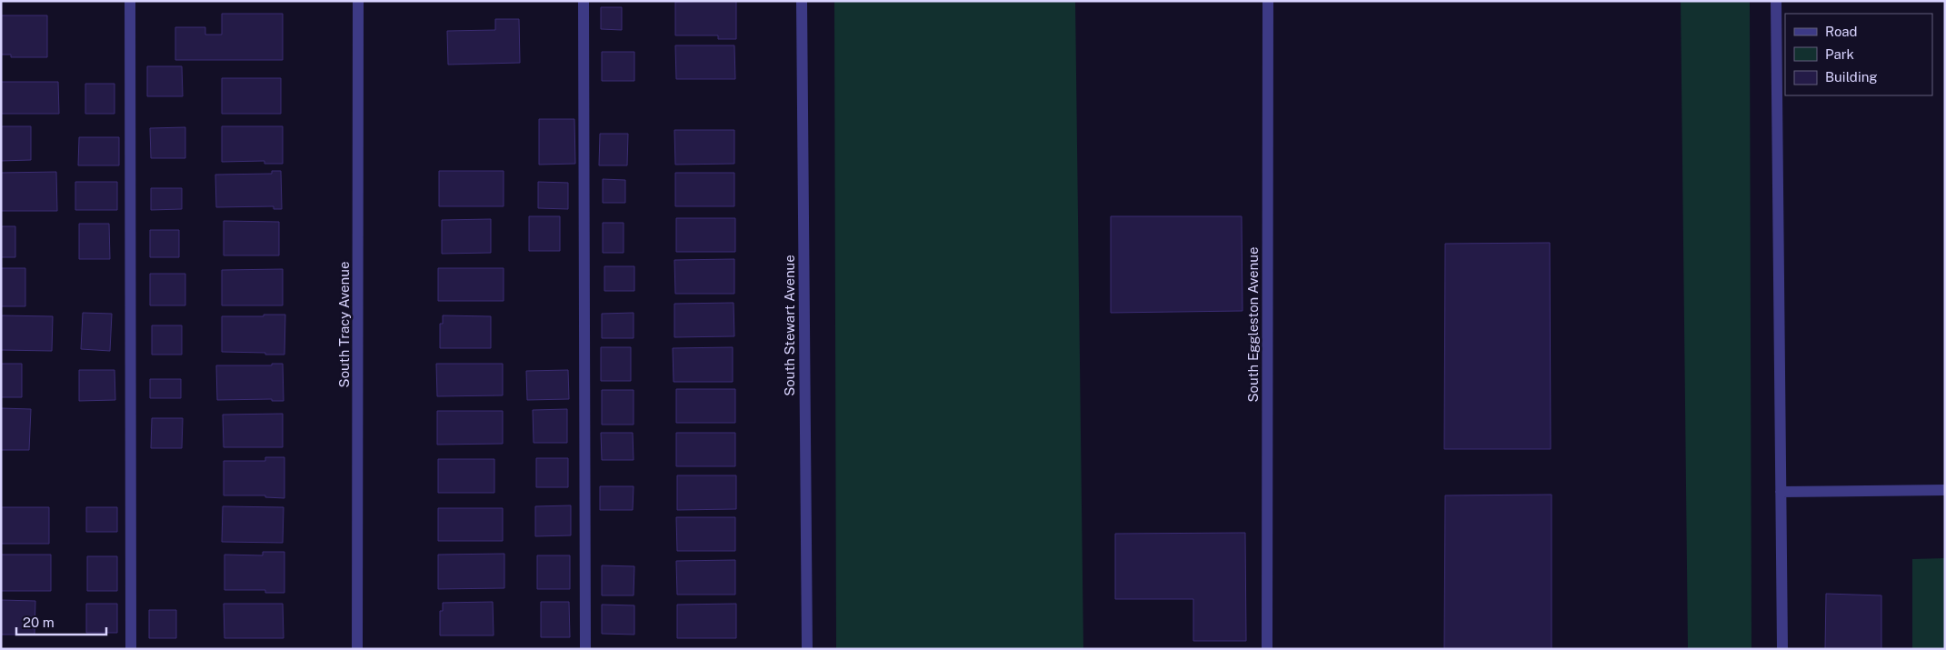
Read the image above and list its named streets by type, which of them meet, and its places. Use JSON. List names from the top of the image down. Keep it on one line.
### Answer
{"streets":{"street":["South Tracy Avenue","South Eggleston Avenue","South Stewart Avenue"]},"legend":["Road","Park","Building"],"scale_bar":"20 m"}
